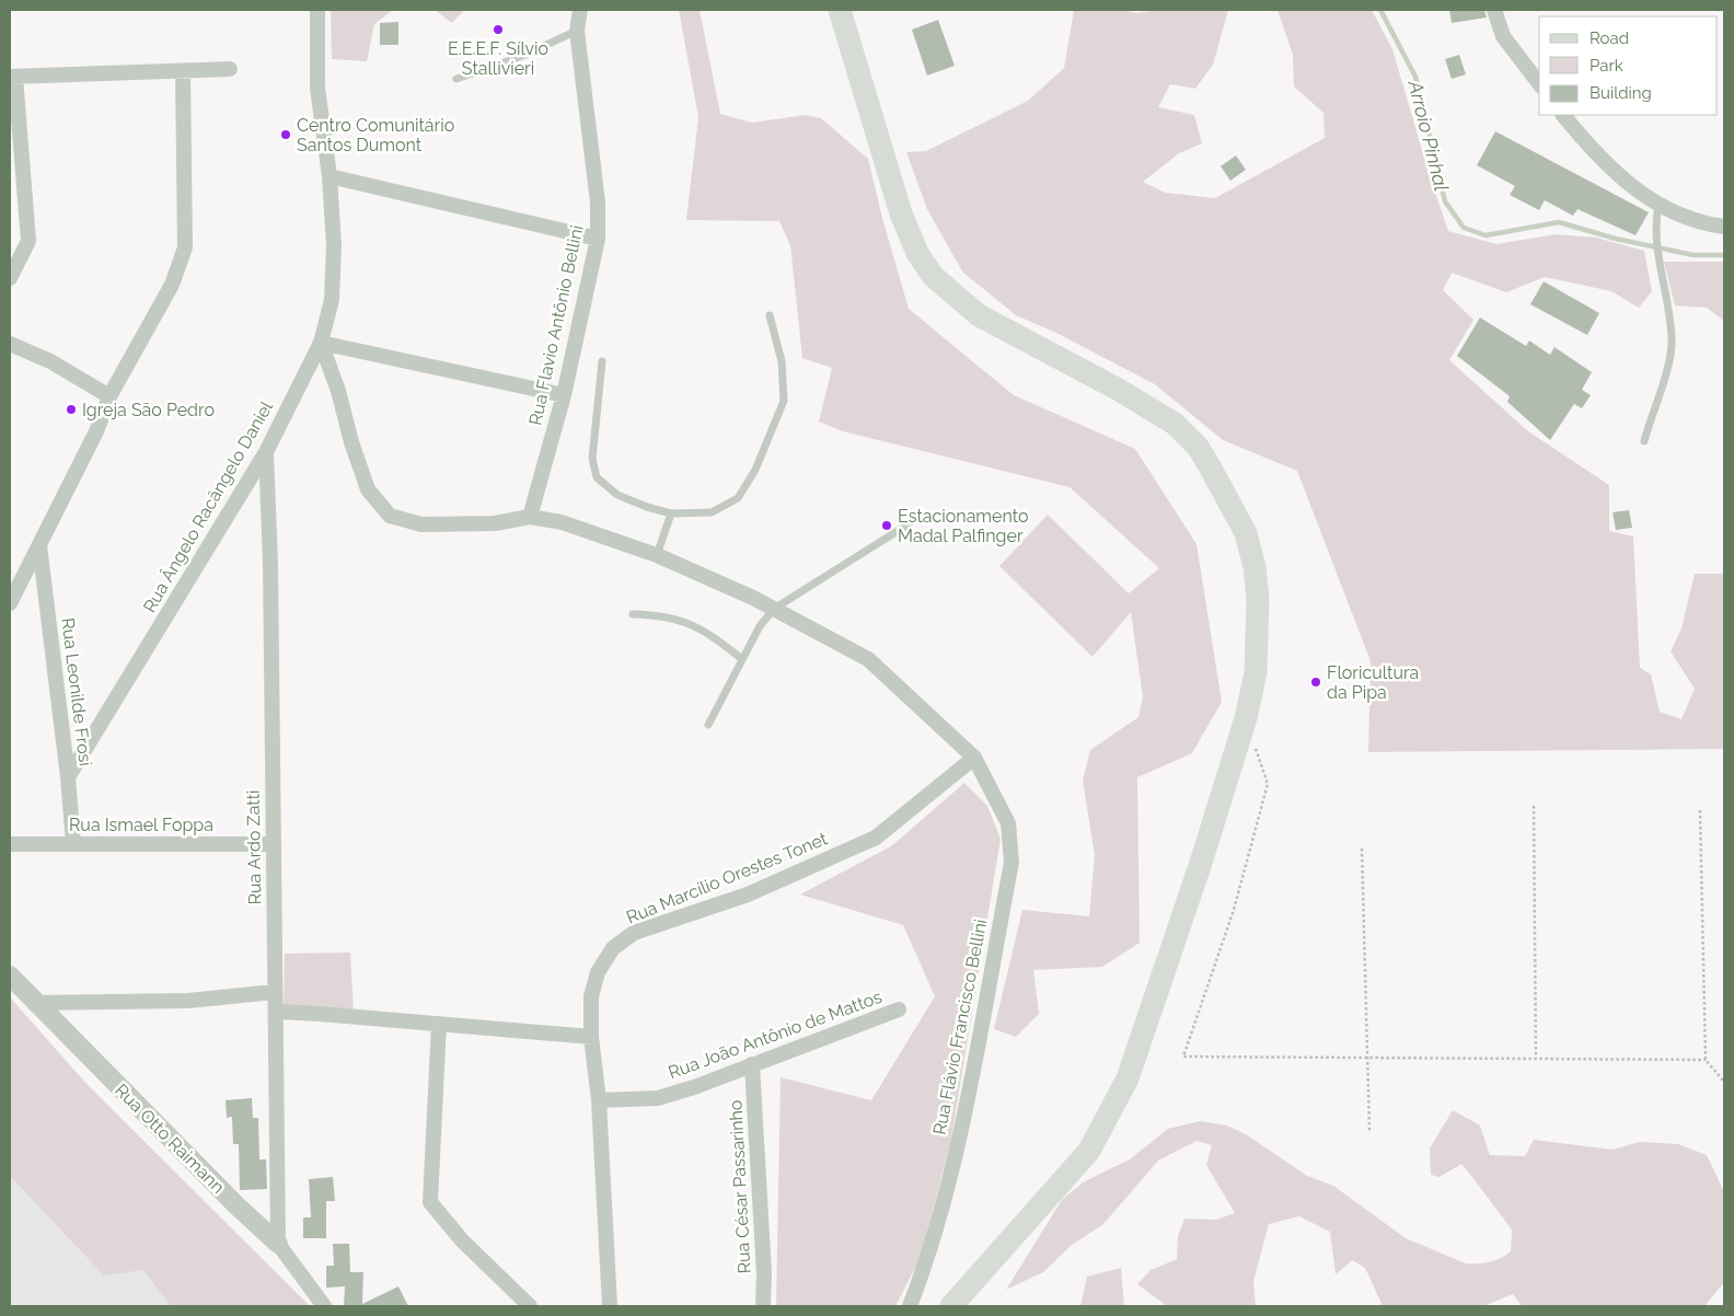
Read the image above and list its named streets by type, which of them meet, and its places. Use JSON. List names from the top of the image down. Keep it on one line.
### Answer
{"streets":{"street":["Rua Flavio Antônio Bellini","Rua Ângelo Racângelo Daniel","Rua Leonilde Frosi","Rua Ismael Foppa","Rua Ardo Zatti","Rua Marcílio Orestes Tonet","Rua Flávio Francisco Bellini","Rua João Antônio de Mattos","Rua Otto Raimann","Rua César Passarinho"]},"crossings":[["Rua Flavio Antônio Bellini","Rua Flávio Francisco Bellini"],["Rua Ângelo Racângelo Daniel","Rua Leonilde Frosi"],["Rua Ângelo Racângelo Daniel","Rua Ardo Zatti"],["Rua Leonilde Frosi","Rua Ismael Foppa"],["Rua Ismael Foppa","Rua Ardo Zatti"],["Rua Ardo Zatti","Rua Otto Raimann"],["Rua Marcílio Orestes Tonet","Rua Flávio Francisco Bellini"],["Rua Marcílio Orestes Tonet","Rua João Antônio de Mattos"],["Rua João Antônio de Mattos","Rua César Passarinho"]],"water":["Arroio Pinhal"],"places":["E.E.E.F. Sílvio Stallivieri","Centro Comunitário Santos Dumont","Igreja São Pedro","Estacionamento Madal Palfinger","Floricultura da Pipa"],"legend":["Road","Park","Building"]}
